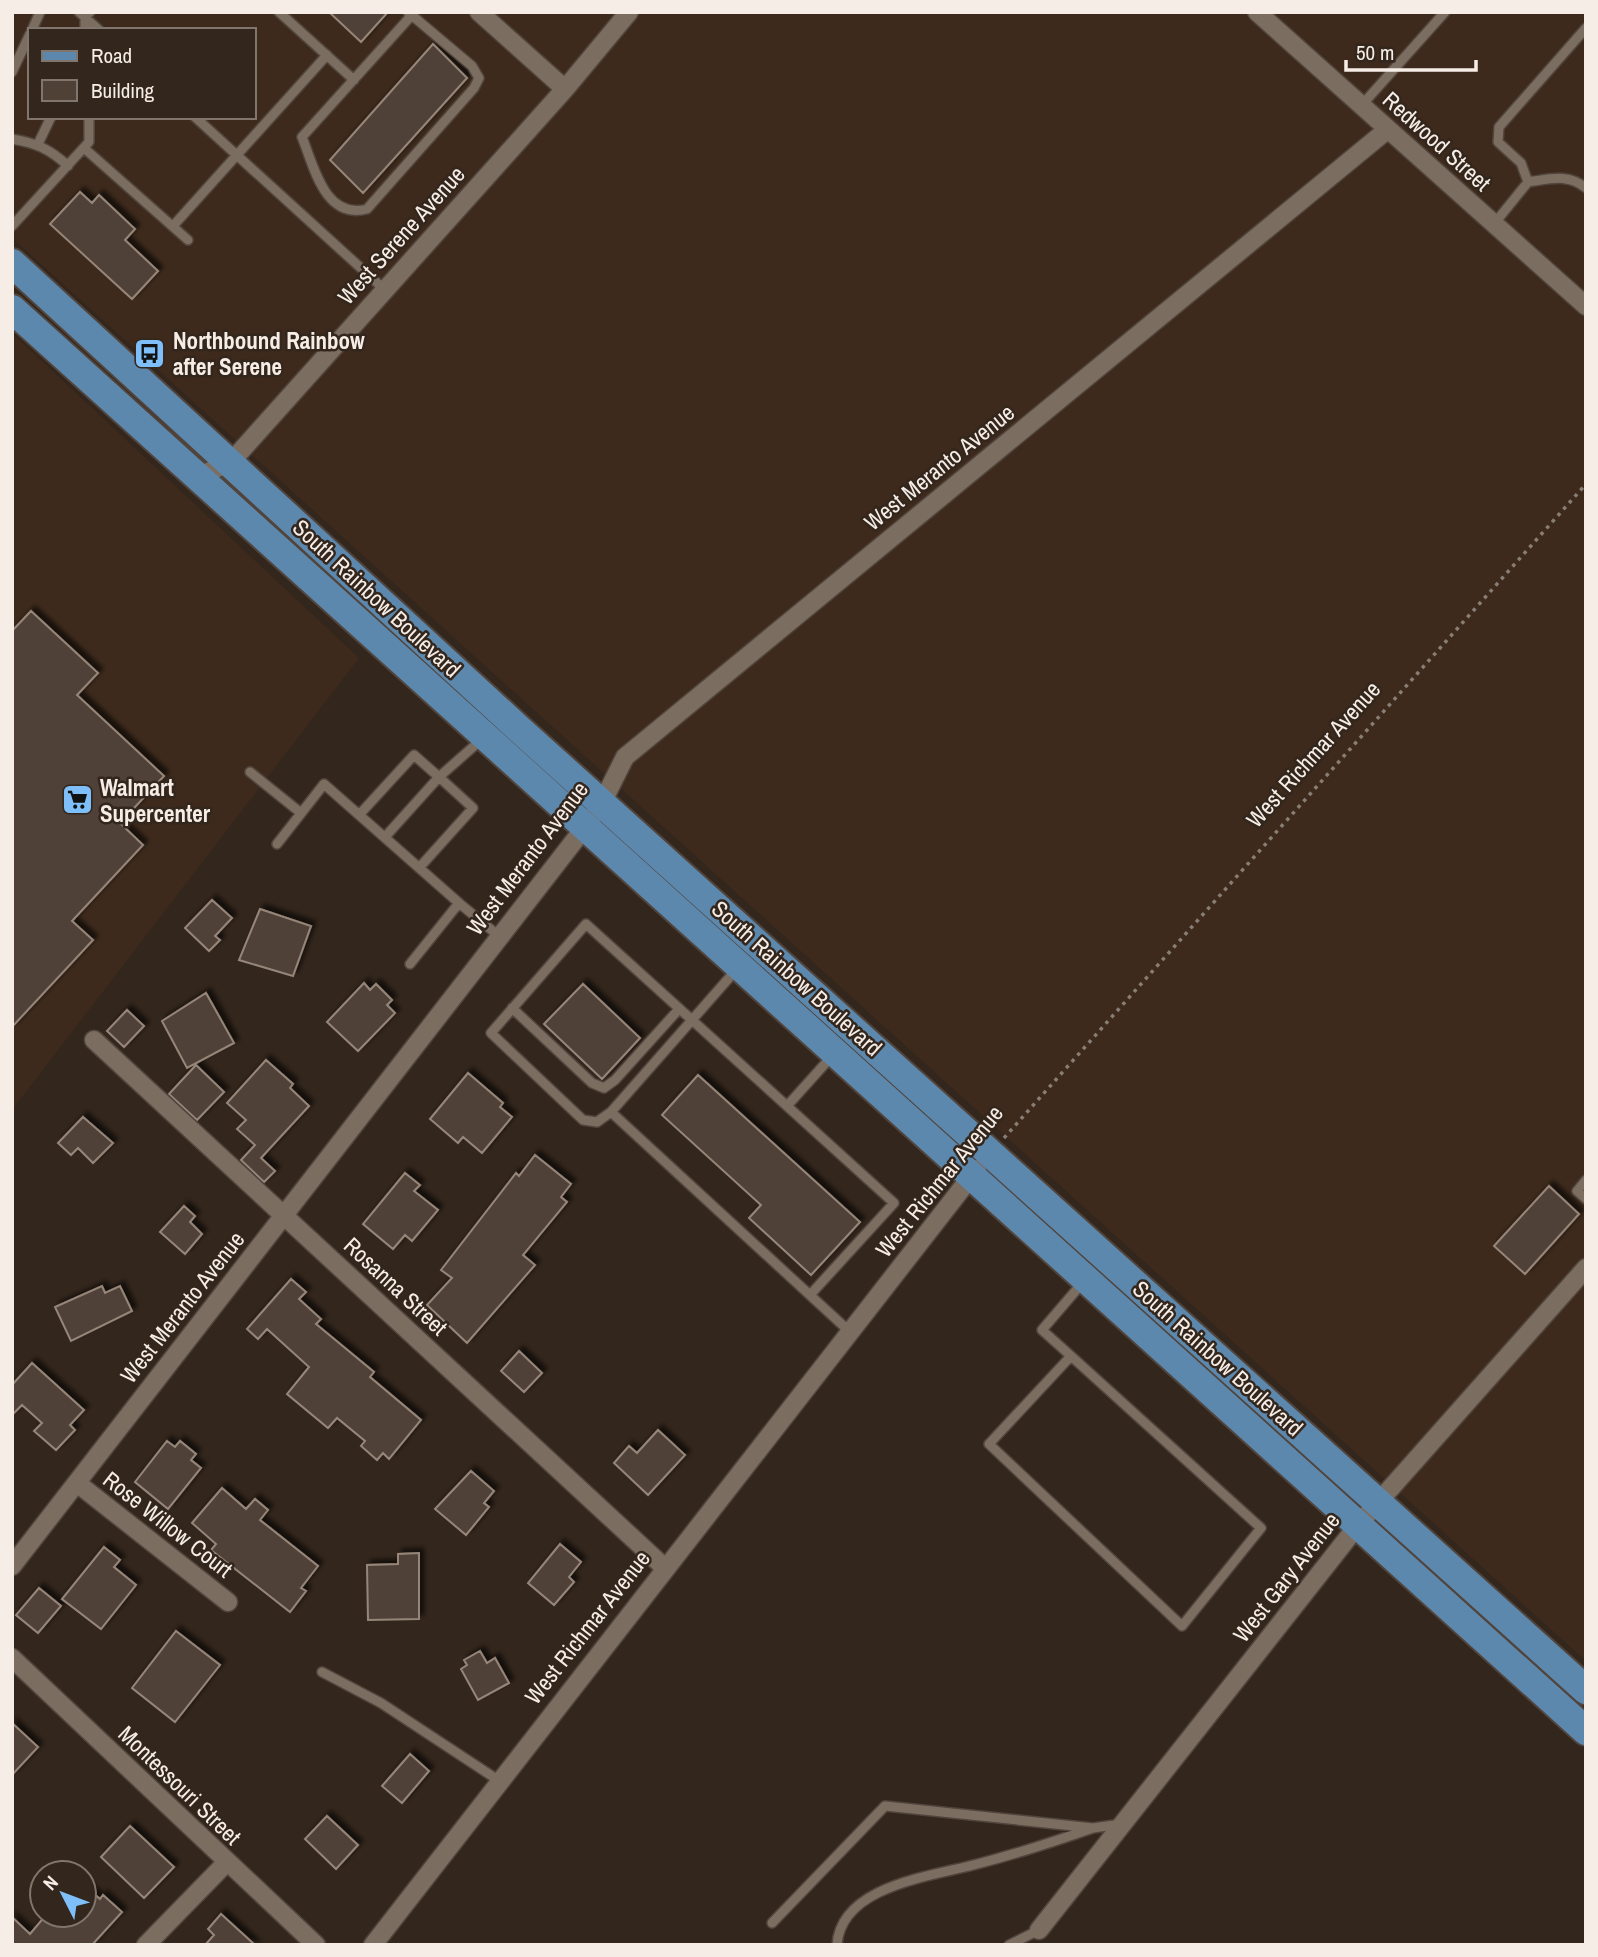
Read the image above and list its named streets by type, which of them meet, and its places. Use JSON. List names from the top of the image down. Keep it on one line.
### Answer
{"streets":{"main road":["South Rainbow Boulevard"],"street":["Redwood Street","West Serene Avenue","West Meranto Avenue","West Richmar Avenue","Rosanna Street","Rose Willow Court","West Gary Avenue","Montessouri Street"]},"crossings":[["Redwood Street","West Meranto Avenue"],["West Serene Avenue","South Rainbow Boulevard"],["West Meranto Avenue","South Rainbow Boulevard"],["West Meranto Avenue","Rosanna Street"],["West Meranto Avenue","Rose Willow Court"],["South Rainbow Boulevard","West Richmar Avenue"],["South Rainbow Boulevard","West Gary Avenue"],["West Richmar Avenue","Rosanna Street"]],"places":{"bus stop":["Northbound Rainbow after Serene"],"supermarket":["Walmart Supercenter"]},"legend":["Road","Building"],"scale_bar":"50 m","north":"top left"}
